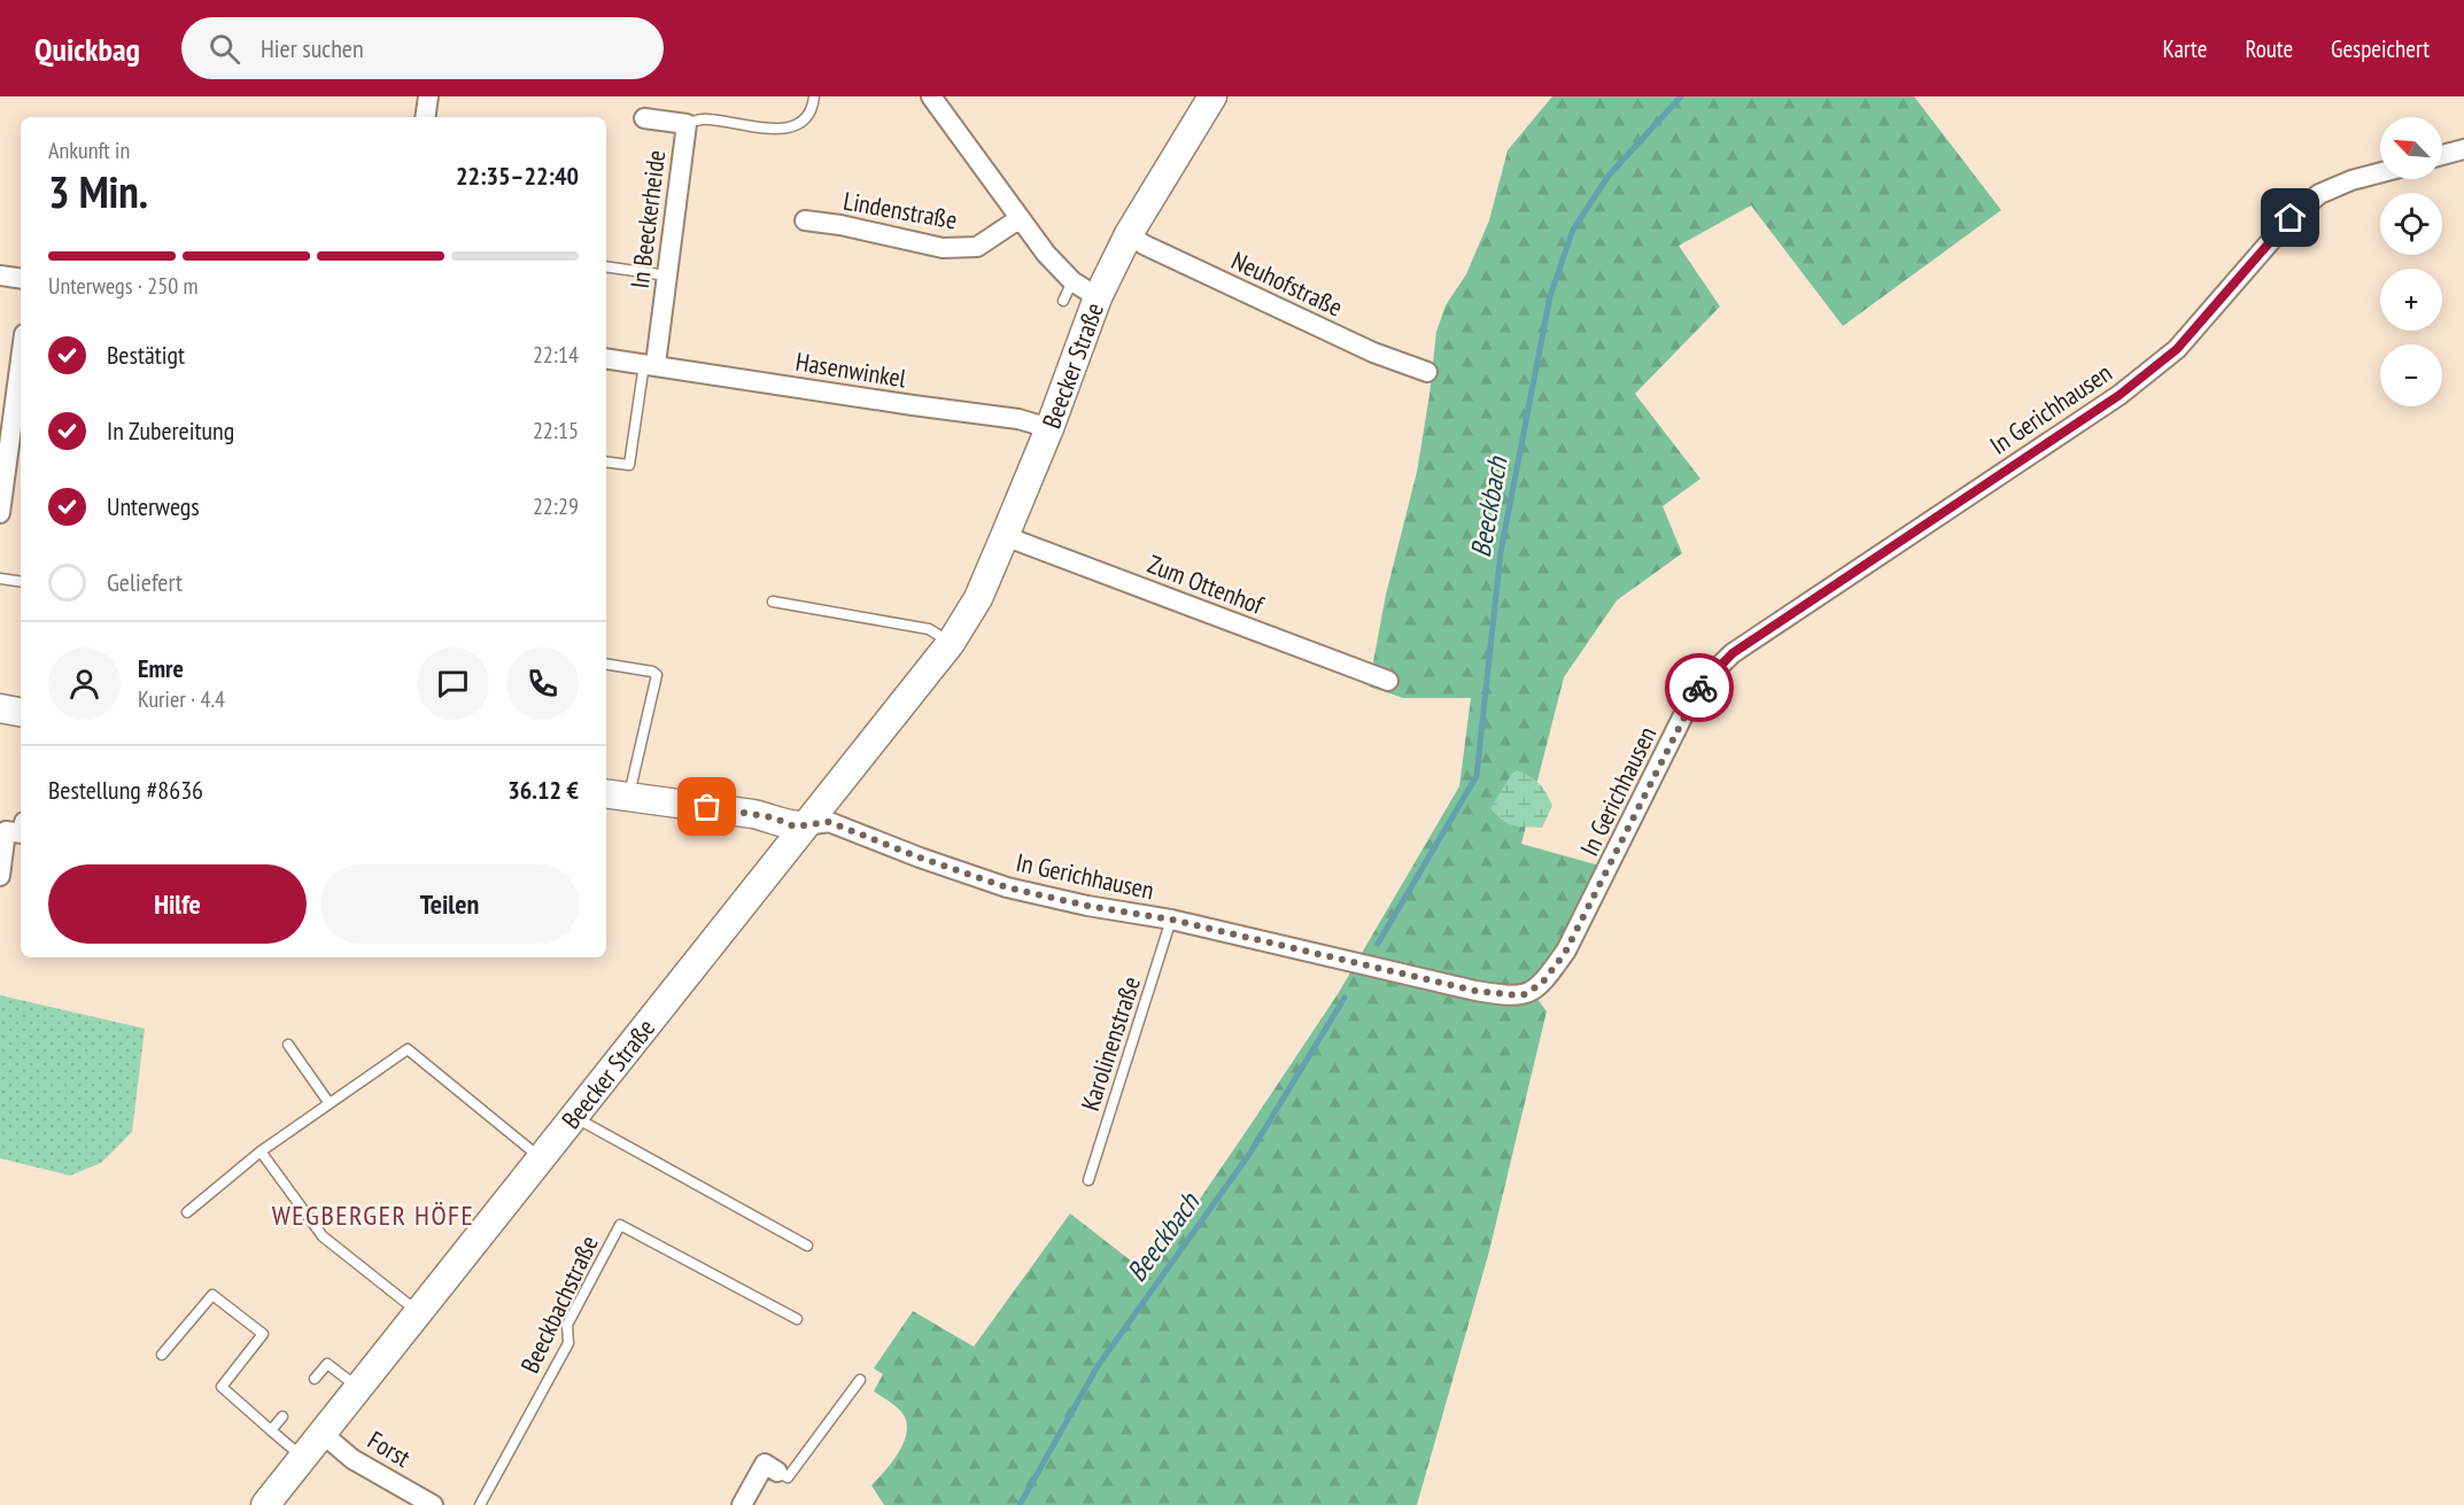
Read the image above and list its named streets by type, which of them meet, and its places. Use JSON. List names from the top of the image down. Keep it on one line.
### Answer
{"streets":{"street":["Lindenstraße","In Beeckerheide","Neuhofstraße","Beecker Straße","Hasenwinkel","In Gerichhausen","Zum Ottenhof","Forst"],"lane":["Karolinenstraße","Beeckbachstraße"]},"crossings":[["In Beeckerheide","Hasenwinkel"],["Neuhofstraße","Beecker Straße"],["Beecker Straße","Hasenwinkel"],["Beecker Straße","In Gerichhausen"],["Beecker Straße","Zum Ottenhof"],["Beecker Straße","Forst"],["In Gerichhausen","Karolinenstraße"]],"districts":["WEGBERGER HÖFE"],"water":["Beeckbach"],"north":"top left","page":{"header":"Quickbag","search":"Hier suchen","nav":["Karte","Route","Gespeichert"],"map_buttons":["+","−"],"heading":["3 Min.","Ankunft in","22:35–22:40"],"panel":["Emre","Kurier · 4.4","Bestellung #8636","36.12 €"],"bar":"Unterwegs · 250 m","list":[["Bestätigt","22:14"],["In Zubereitung","22:15"],["Unterwegs","22:29"],"Geliefert"],"buttons":["Hilfe","Teilen"]}}
